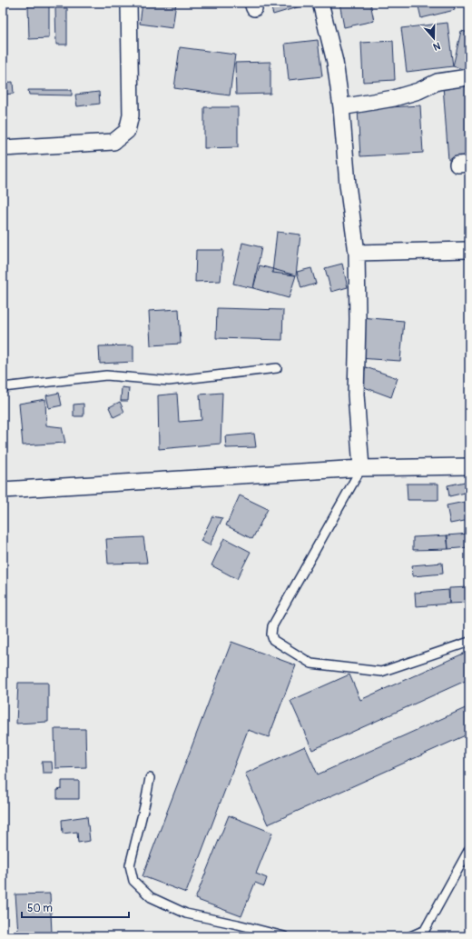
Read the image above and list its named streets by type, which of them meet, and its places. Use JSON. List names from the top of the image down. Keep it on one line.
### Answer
{"scale_bar":"50 m","north":"bottom"}
